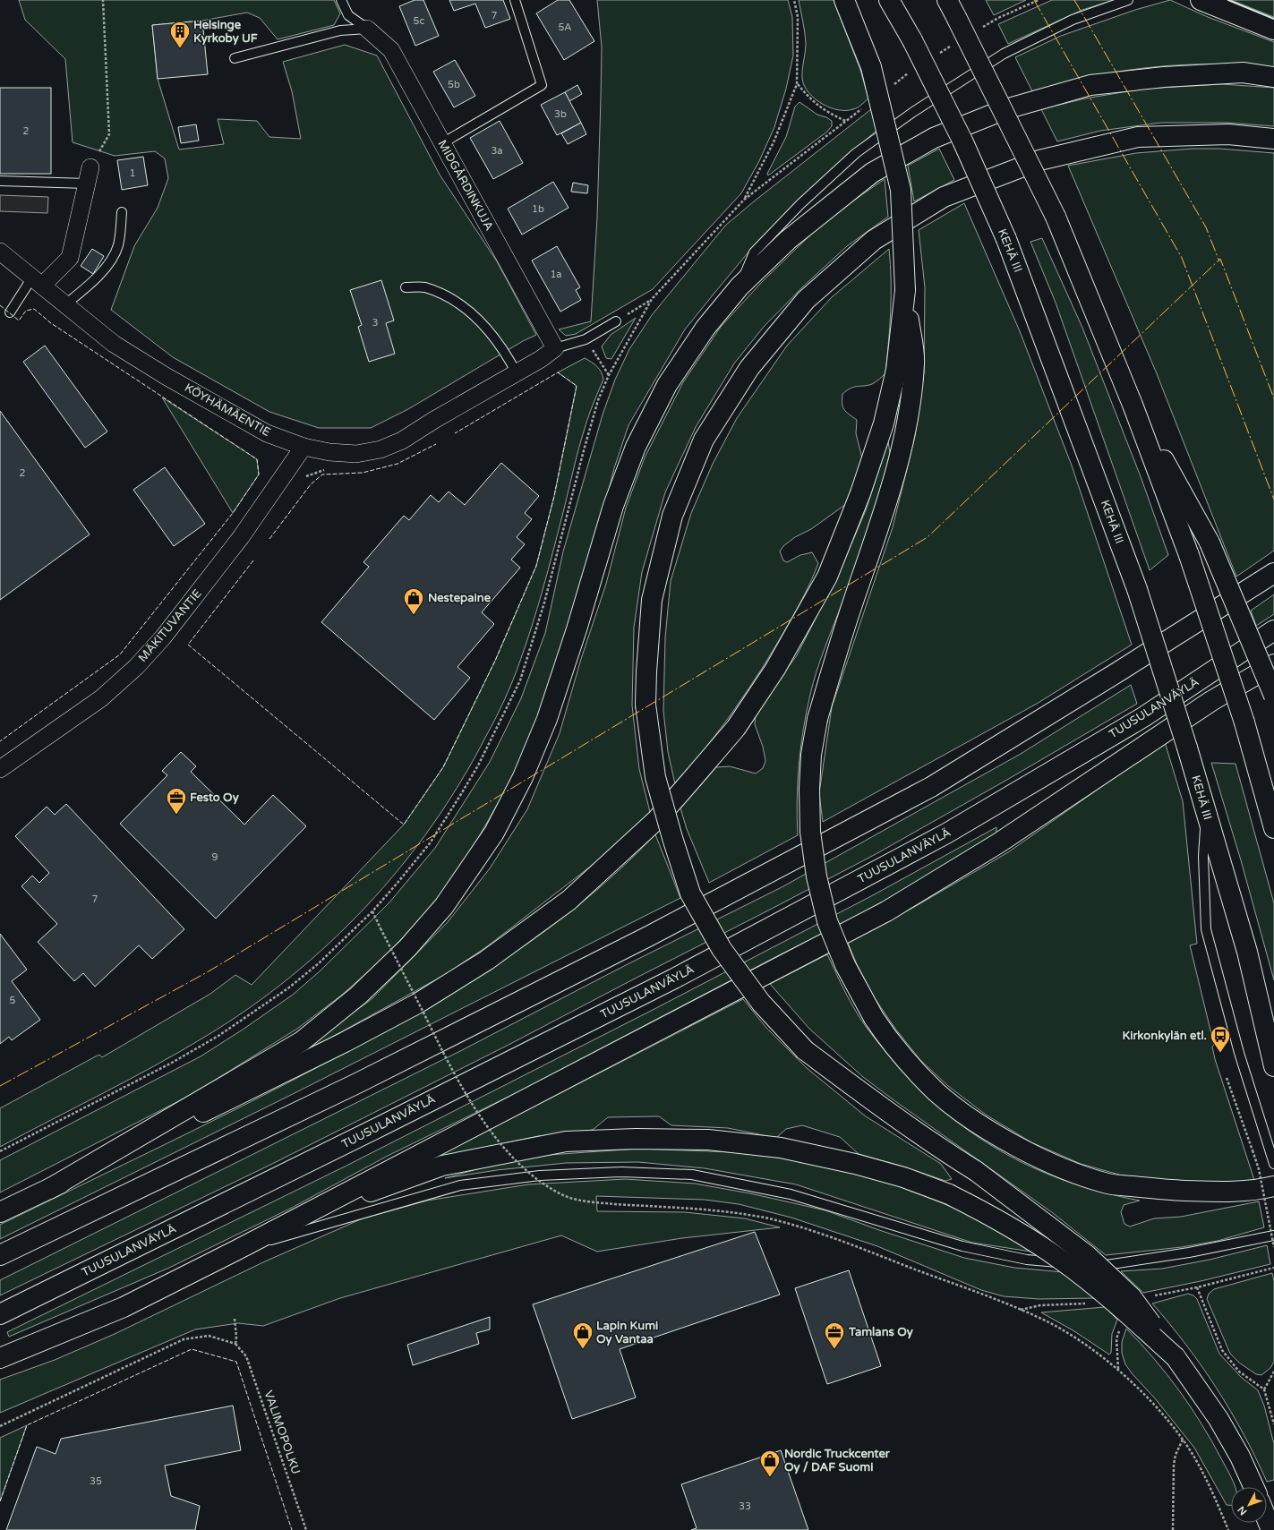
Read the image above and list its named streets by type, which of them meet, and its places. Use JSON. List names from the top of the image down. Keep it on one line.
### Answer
{"streets":{"highway":["KEHÄ III","TUUSULANVÄYLÄ"],"street":["MIDGÅRDINKUJA","KÖYHÄMÄENTIE","MÄKITUVANTIE"],"path":["VALIMOPOLKU"]},"crossings":[["MIDGÅRDINKUJA","KÖYHÄMÄENTIE"],["KÖYHÄMÄENTIE","MÄKITUVANTIE"]],"places":{"building":["Helsinge Kyrkoby UF"],"shop":["Nestepaine","Lapin Kumi Oy Vantaa","Nordic Truckcenter Oy / DAF Suomi"],"office":["Festo Oy","Tamlans Oy"],"bus stop":["Kirkonkylän etl."]},"house_numbers":["7","5c","5A","5b","3b","2","3a","1","1b","1a","3","2","9","7","5","35","33"],"north":"bottom left"}
